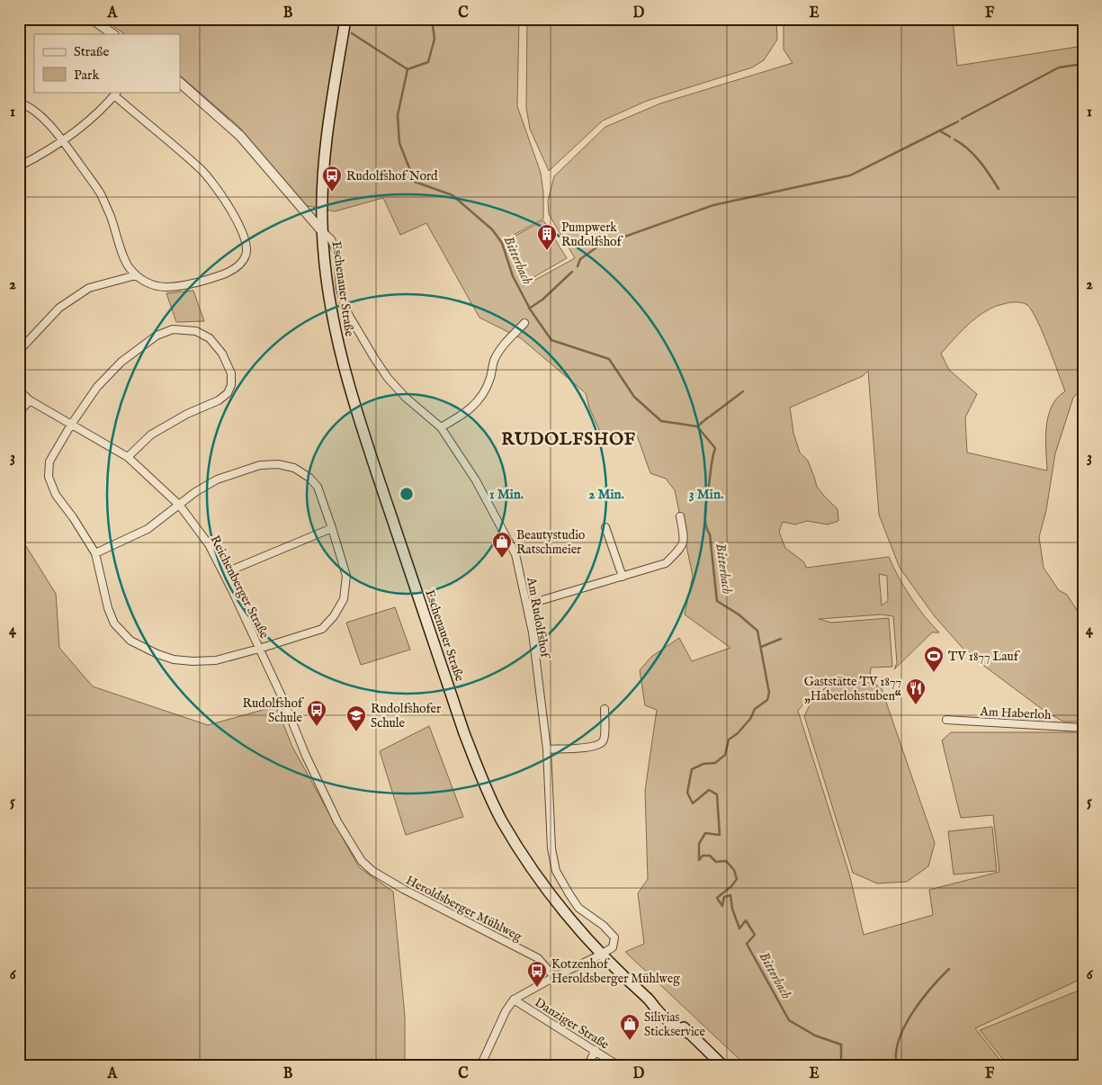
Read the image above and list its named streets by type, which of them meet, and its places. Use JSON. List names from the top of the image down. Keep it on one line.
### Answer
{"streets":{"main road":["Eschenauer Straße"],"street":["Reichenberger Straße","Am Rudolfshof","Am Haberloh","Heroldsberger Mühlweg","Danziger Straße"]},"crossings":[["Eschenauer Straße","Am Rudolfshof"],["Reichenberger Straße","Heroldsberger Mühlweg"]],"districts":["RUDOLFSHOF"],"water":["Bitterbach"],"places":{"bus stop":["Rudolfshof Nord","Rudolfshof Schule","Kotzenhof Heroldsberger Mühlweg"],"building":["Pumpwerk Rudolfshof"],"shop":["Beautystudio Ratschmeier","Silivias Stickservice"],"sports":["TV 1877 Lauf"],"restaurant":["Gaststätte TV 1877 „Haberlohstuben“"],"school or university":["Rudolfshofer Schule"]},"legend":["Straße","Park"],"grid":{"columns":["A","B","C","D","E","F"],"rows":["1","2","3","4","5","6"]},"rings":["1 Min.","2 Min.","3 Min."]}
